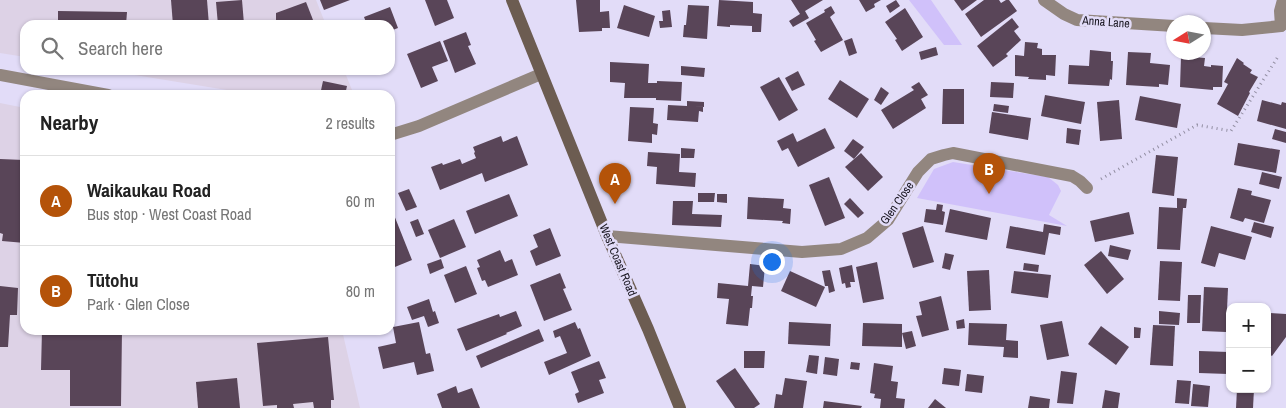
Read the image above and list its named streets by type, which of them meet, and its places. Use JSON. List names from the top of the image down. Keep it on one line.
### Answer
{"streets":{"main road":["West Coast Road"],"street":["Anna Lane","Glen Close"]},"crossings":[["Glen Close","West Coast Road"]],"north":"left","page":{"search":"Search here","heading":["Nearby","2 results"],"pins":["B","A"],"list":[{"mark":"A","name":"Waikaukau Road","note":"Bus stop · West Coast Road","value":"60 m"},{"mark":"B","name":"Tūtohu","note":"Park · Glen Close","value":"80 m"}],"map_buttons":["+","−"]}}
